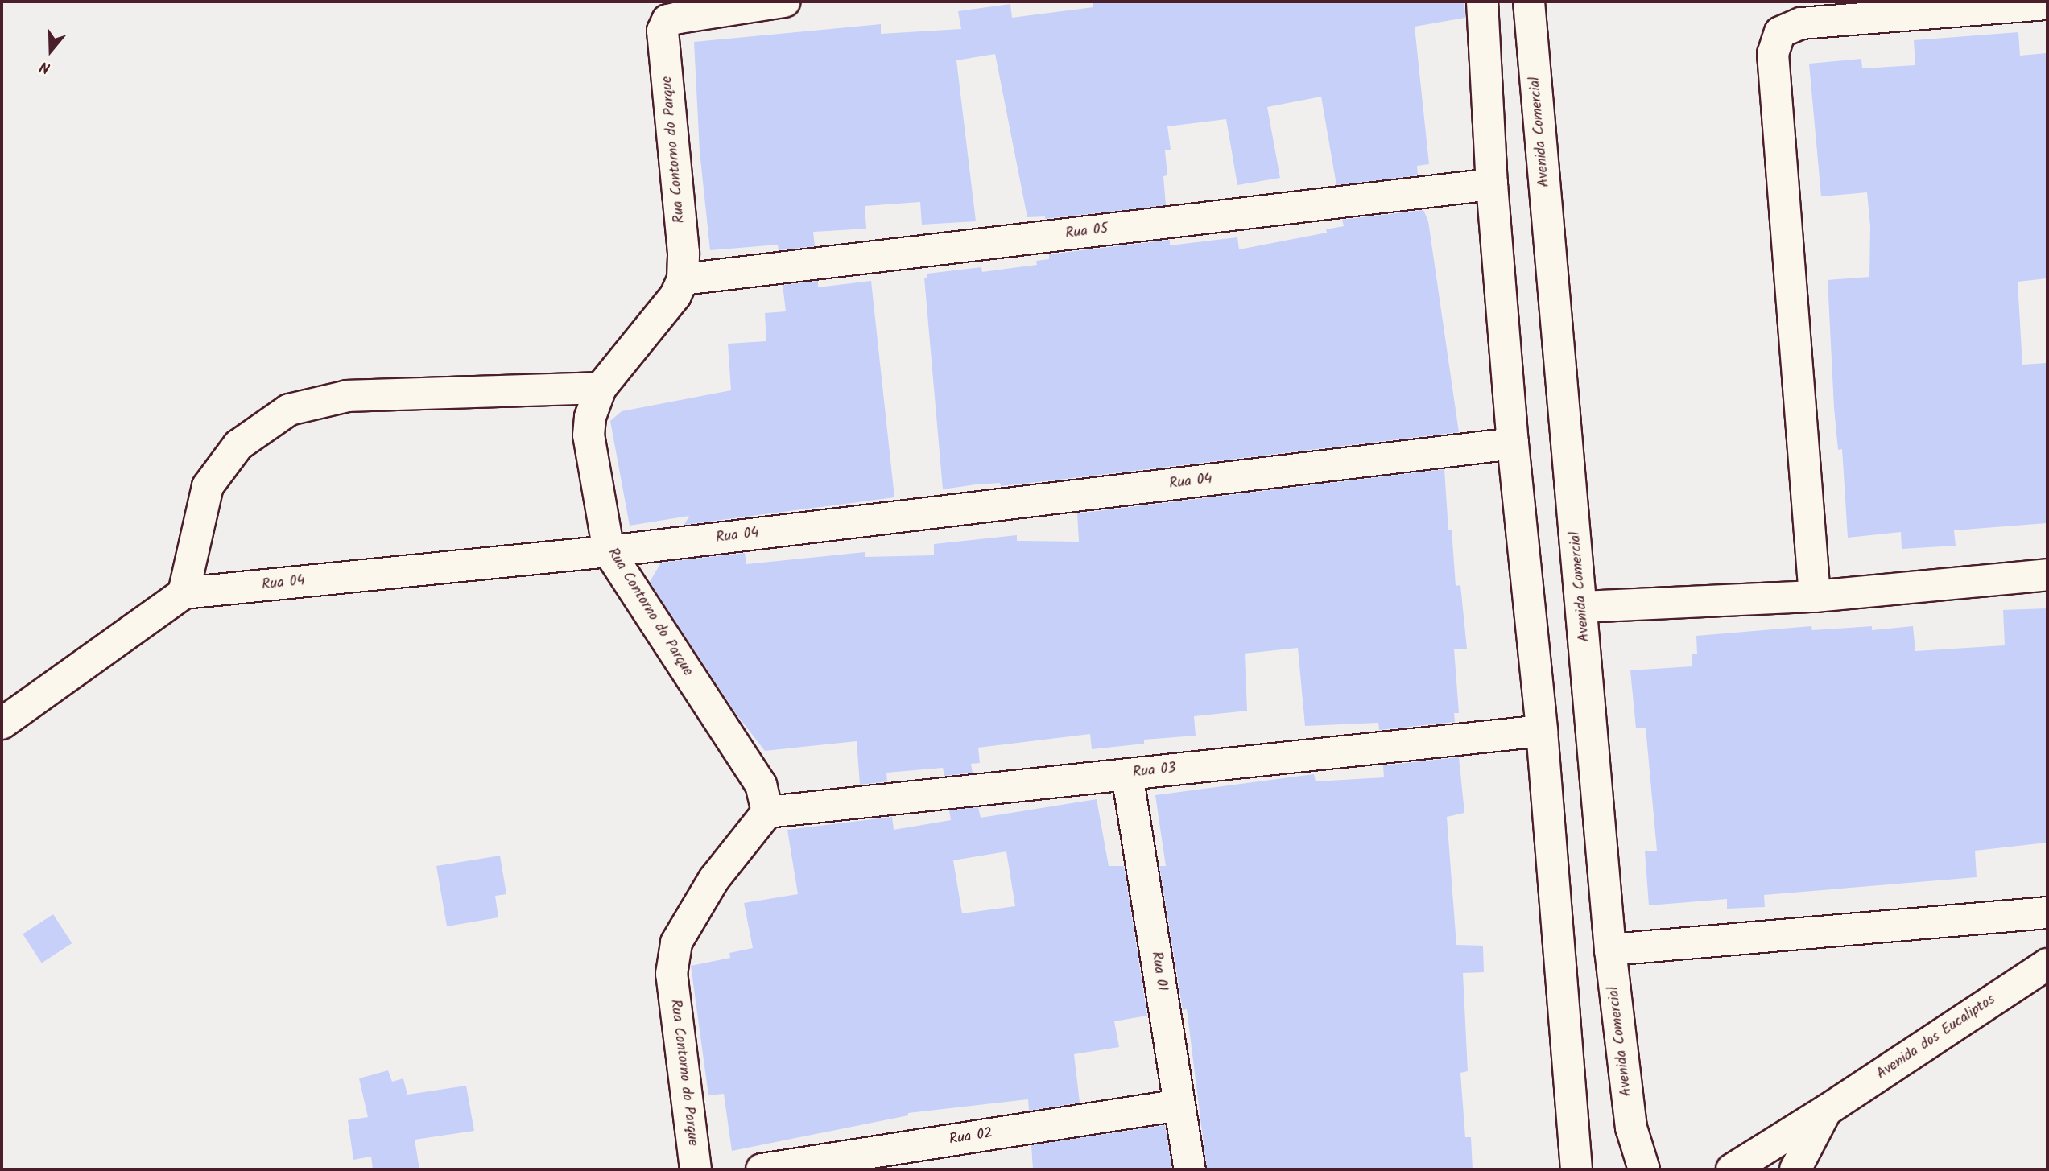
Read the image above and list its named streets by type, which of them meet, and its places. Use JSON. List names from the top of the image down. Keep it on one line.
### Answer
{"streets":{"street":["Avenida Comercial","Rua Contorno do Parque","Rua 05","Rua 04","Rua 03","Rua 01","Avenida dos Eucaliptos","Rua 02"]},"crossings":[["Rua Contorno do Parque","Rua 05"],["Rua Contorno do Parque","Rua 04"],["Rua Contorno do Parque","Rua 03"],["Rua 03","Rua 01"],["Rua 01","Rua 02"]],"north":"bottom"}
